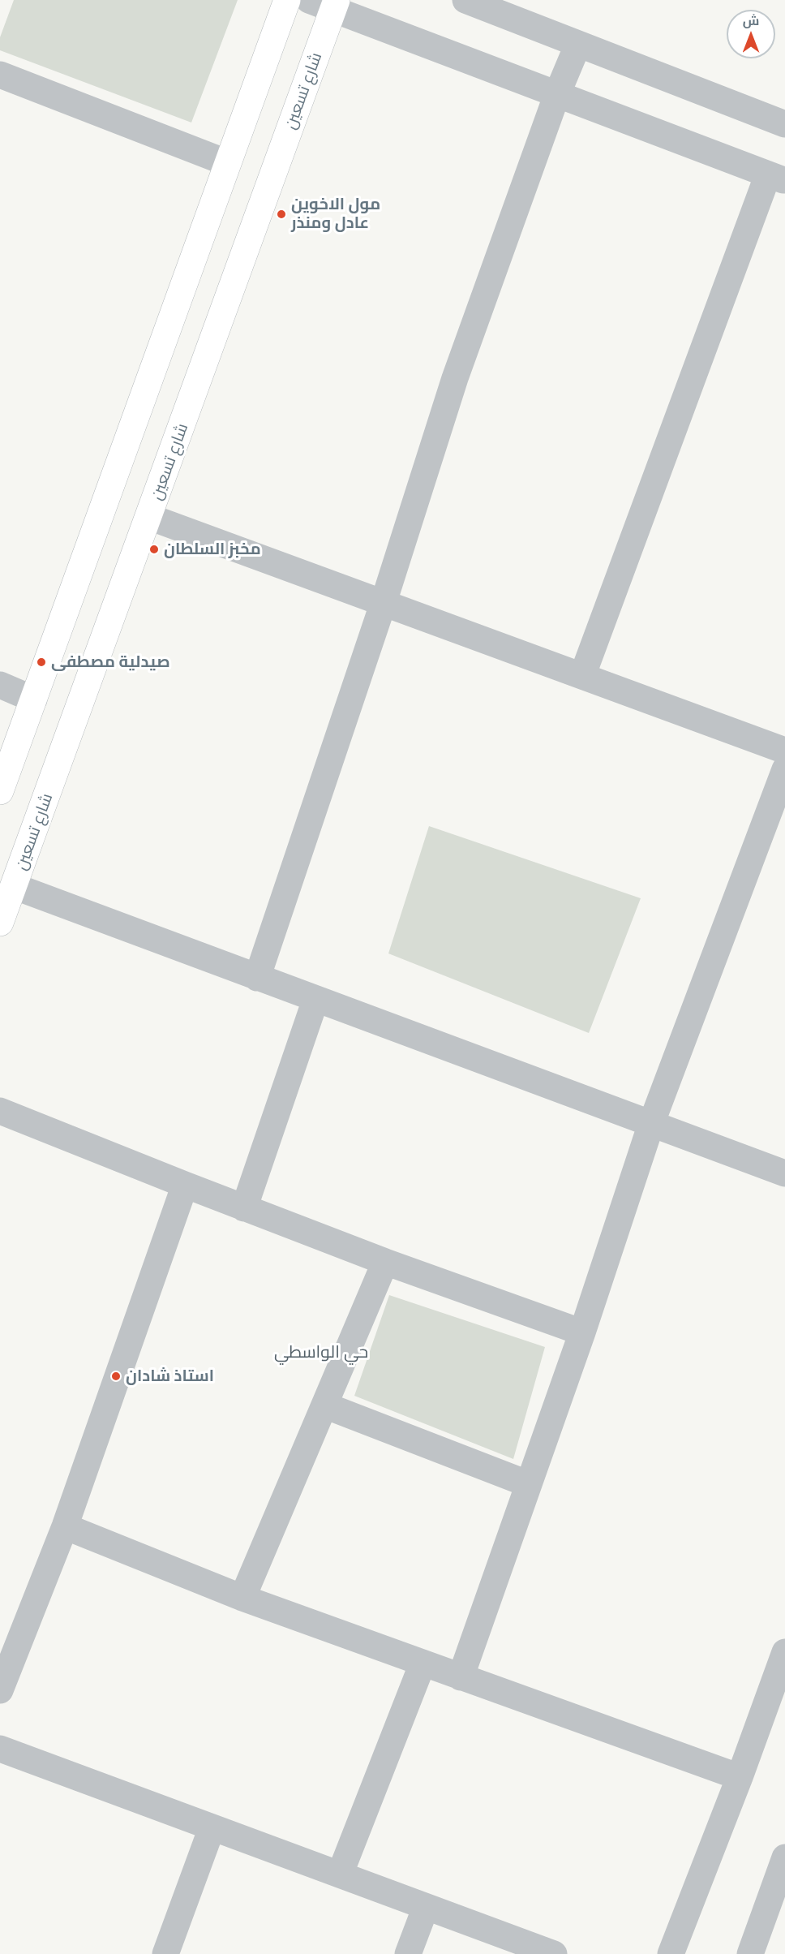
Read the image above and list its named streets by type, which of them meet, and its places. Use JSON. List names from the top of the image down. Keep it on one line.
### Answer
{"streets":{"main road":["شارع تسعين"]},"districts":["حي الواسطي"],"places":["مول الاخوين عادل ومنذر","مخبز السلطان","صيدلية مصطفى","استاذ شادان"],"north":"top"}
